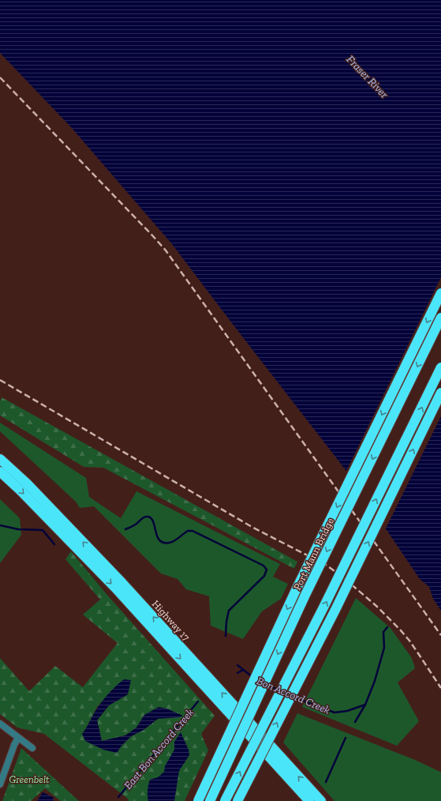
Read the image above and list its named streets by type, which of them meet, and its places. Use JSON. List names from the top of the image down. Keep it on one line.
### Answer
{"streets":{"highway":["Port Mann Bridge","Highway 17"]},"water":["Fraser River","Bon Accord Creek","East Bon Accord Creek"],"parks":["Greenbelt"]}
